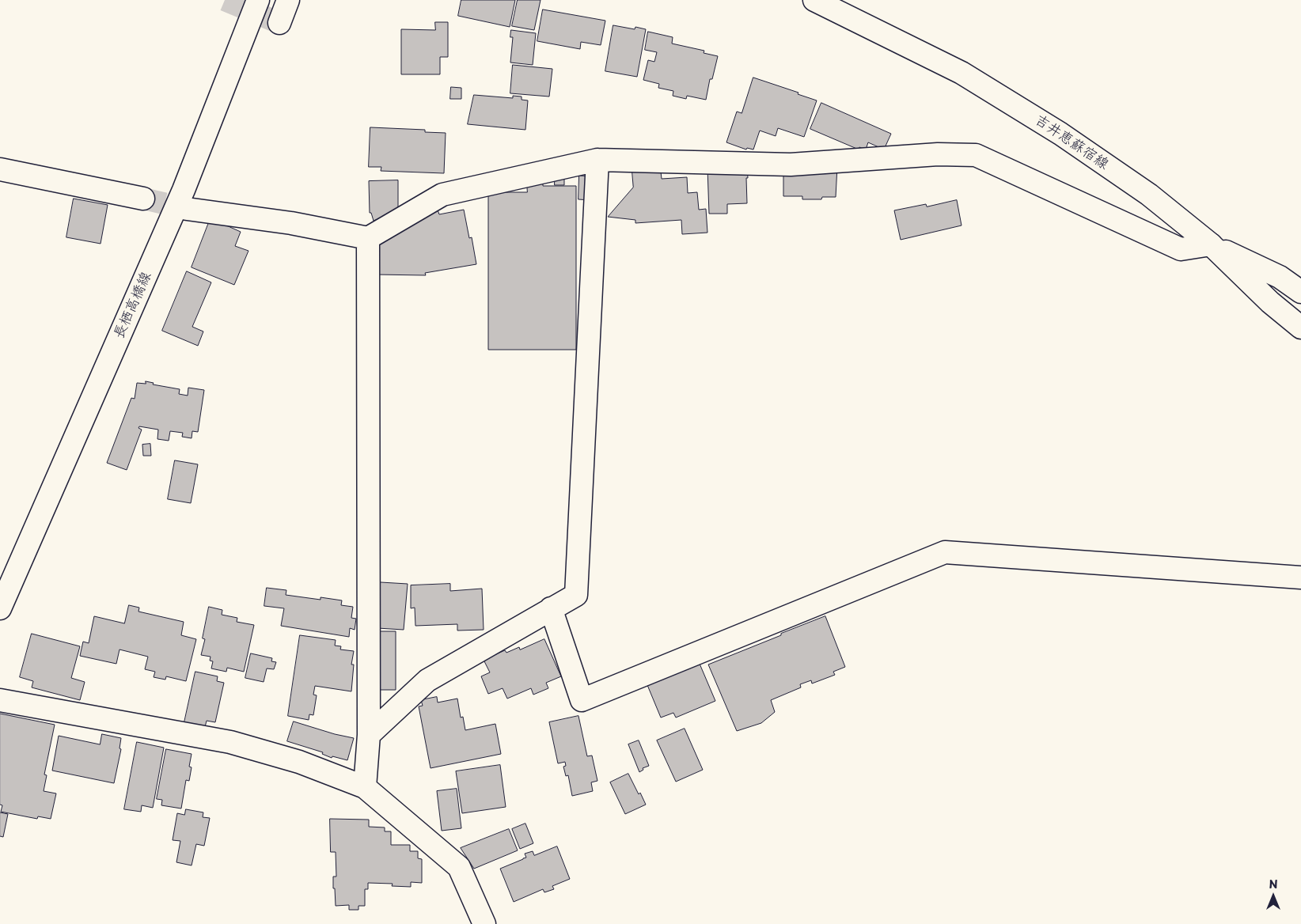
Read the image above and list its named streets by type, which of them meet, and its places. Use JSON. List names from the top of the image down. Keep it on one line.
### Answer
{"streets":{"street":["吉井恵蘇宿線","長栖高橋線"]},"north":"top"}
